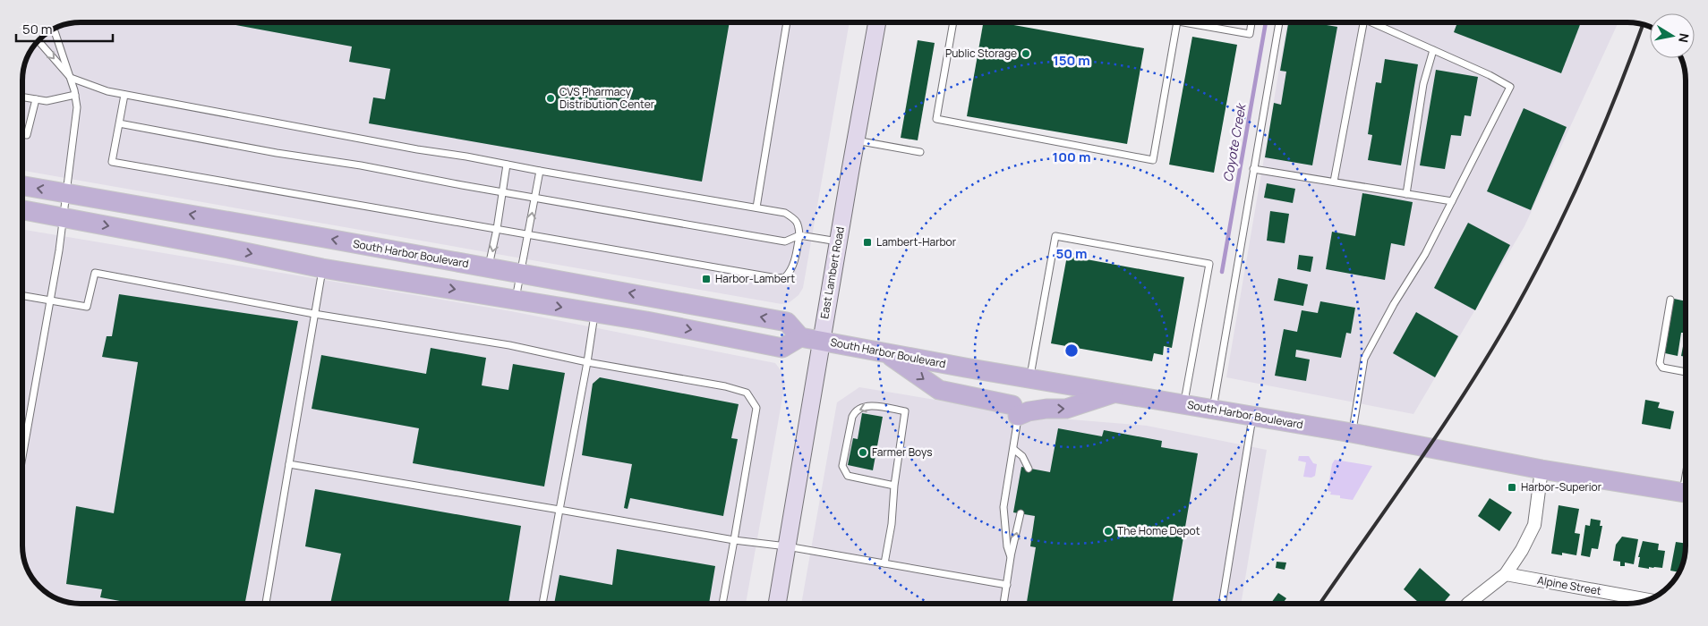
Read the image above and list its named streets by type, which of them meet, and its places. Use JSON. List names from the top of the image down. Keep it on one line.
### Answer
{"streets":{"main road":["South Harbor Boulevard","East Lambert Road"],"street":["Alpine Street"]},"crossings":[["South Harbor Boulevard","East Lambert Road"]],"water":["Coyote Creek"],"places":{"other":["Public Storage","CVS Pharmacy Distribution Center","Farmer Boys","The Home Depot"],"transit":["Lambert-Harbor","Harbor-Lambert","Harbor-Superior"]},"scale_bar":"50 m","north":"right","rings":["150 m","100 m","50 m"]}
